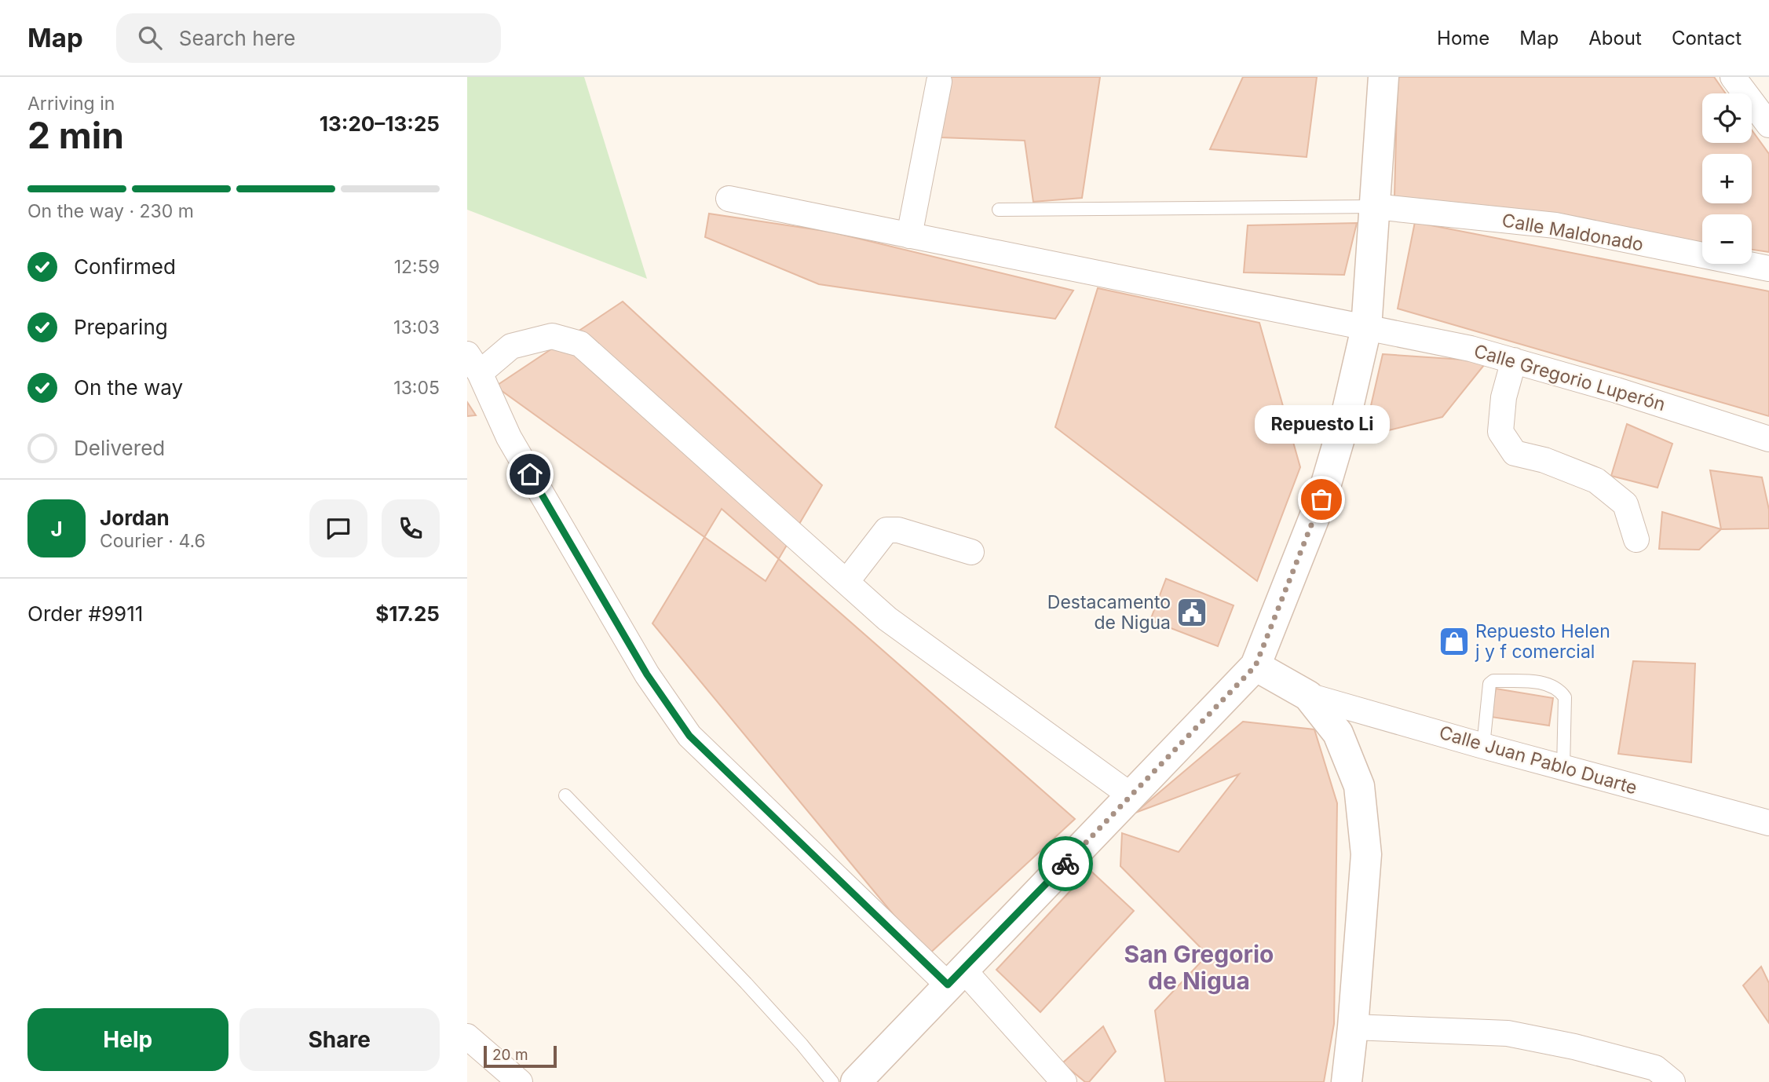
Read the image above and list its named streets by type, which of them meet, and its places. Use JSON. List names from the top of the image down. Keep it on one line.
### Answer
{"streets":{"street":["Calle Maldonado","Calle Gregorio Luperón","Calle Juan Pablo Duarte"]},"districts":["San Gregorio de Nigua"],"places":{"other":["Repuesto Li"],"public building":["Destacamento de Nigua"],"shop":["Repuesto Helen j y f comercial"]},"scale_bar":"20 m","page":{"header":"Map","search":"Search here","nav":["Home","Map","About","Contact"],"heading":["2 min","Arriving in","13:20–13:25"],"panel":["Jordan","Courier · 4.6","Order #9911","$17.25"],"map_buttons":["+","−"],"bar":"On the way · 230 m","list":[["Confirmed","12:59"],["Preparing","13:03"],["On the way","13:05"],"Delivered"],"bubble":"Repuesto Li","round":"J","buttons":["Help","Share"],"scale":"20 m"}}
